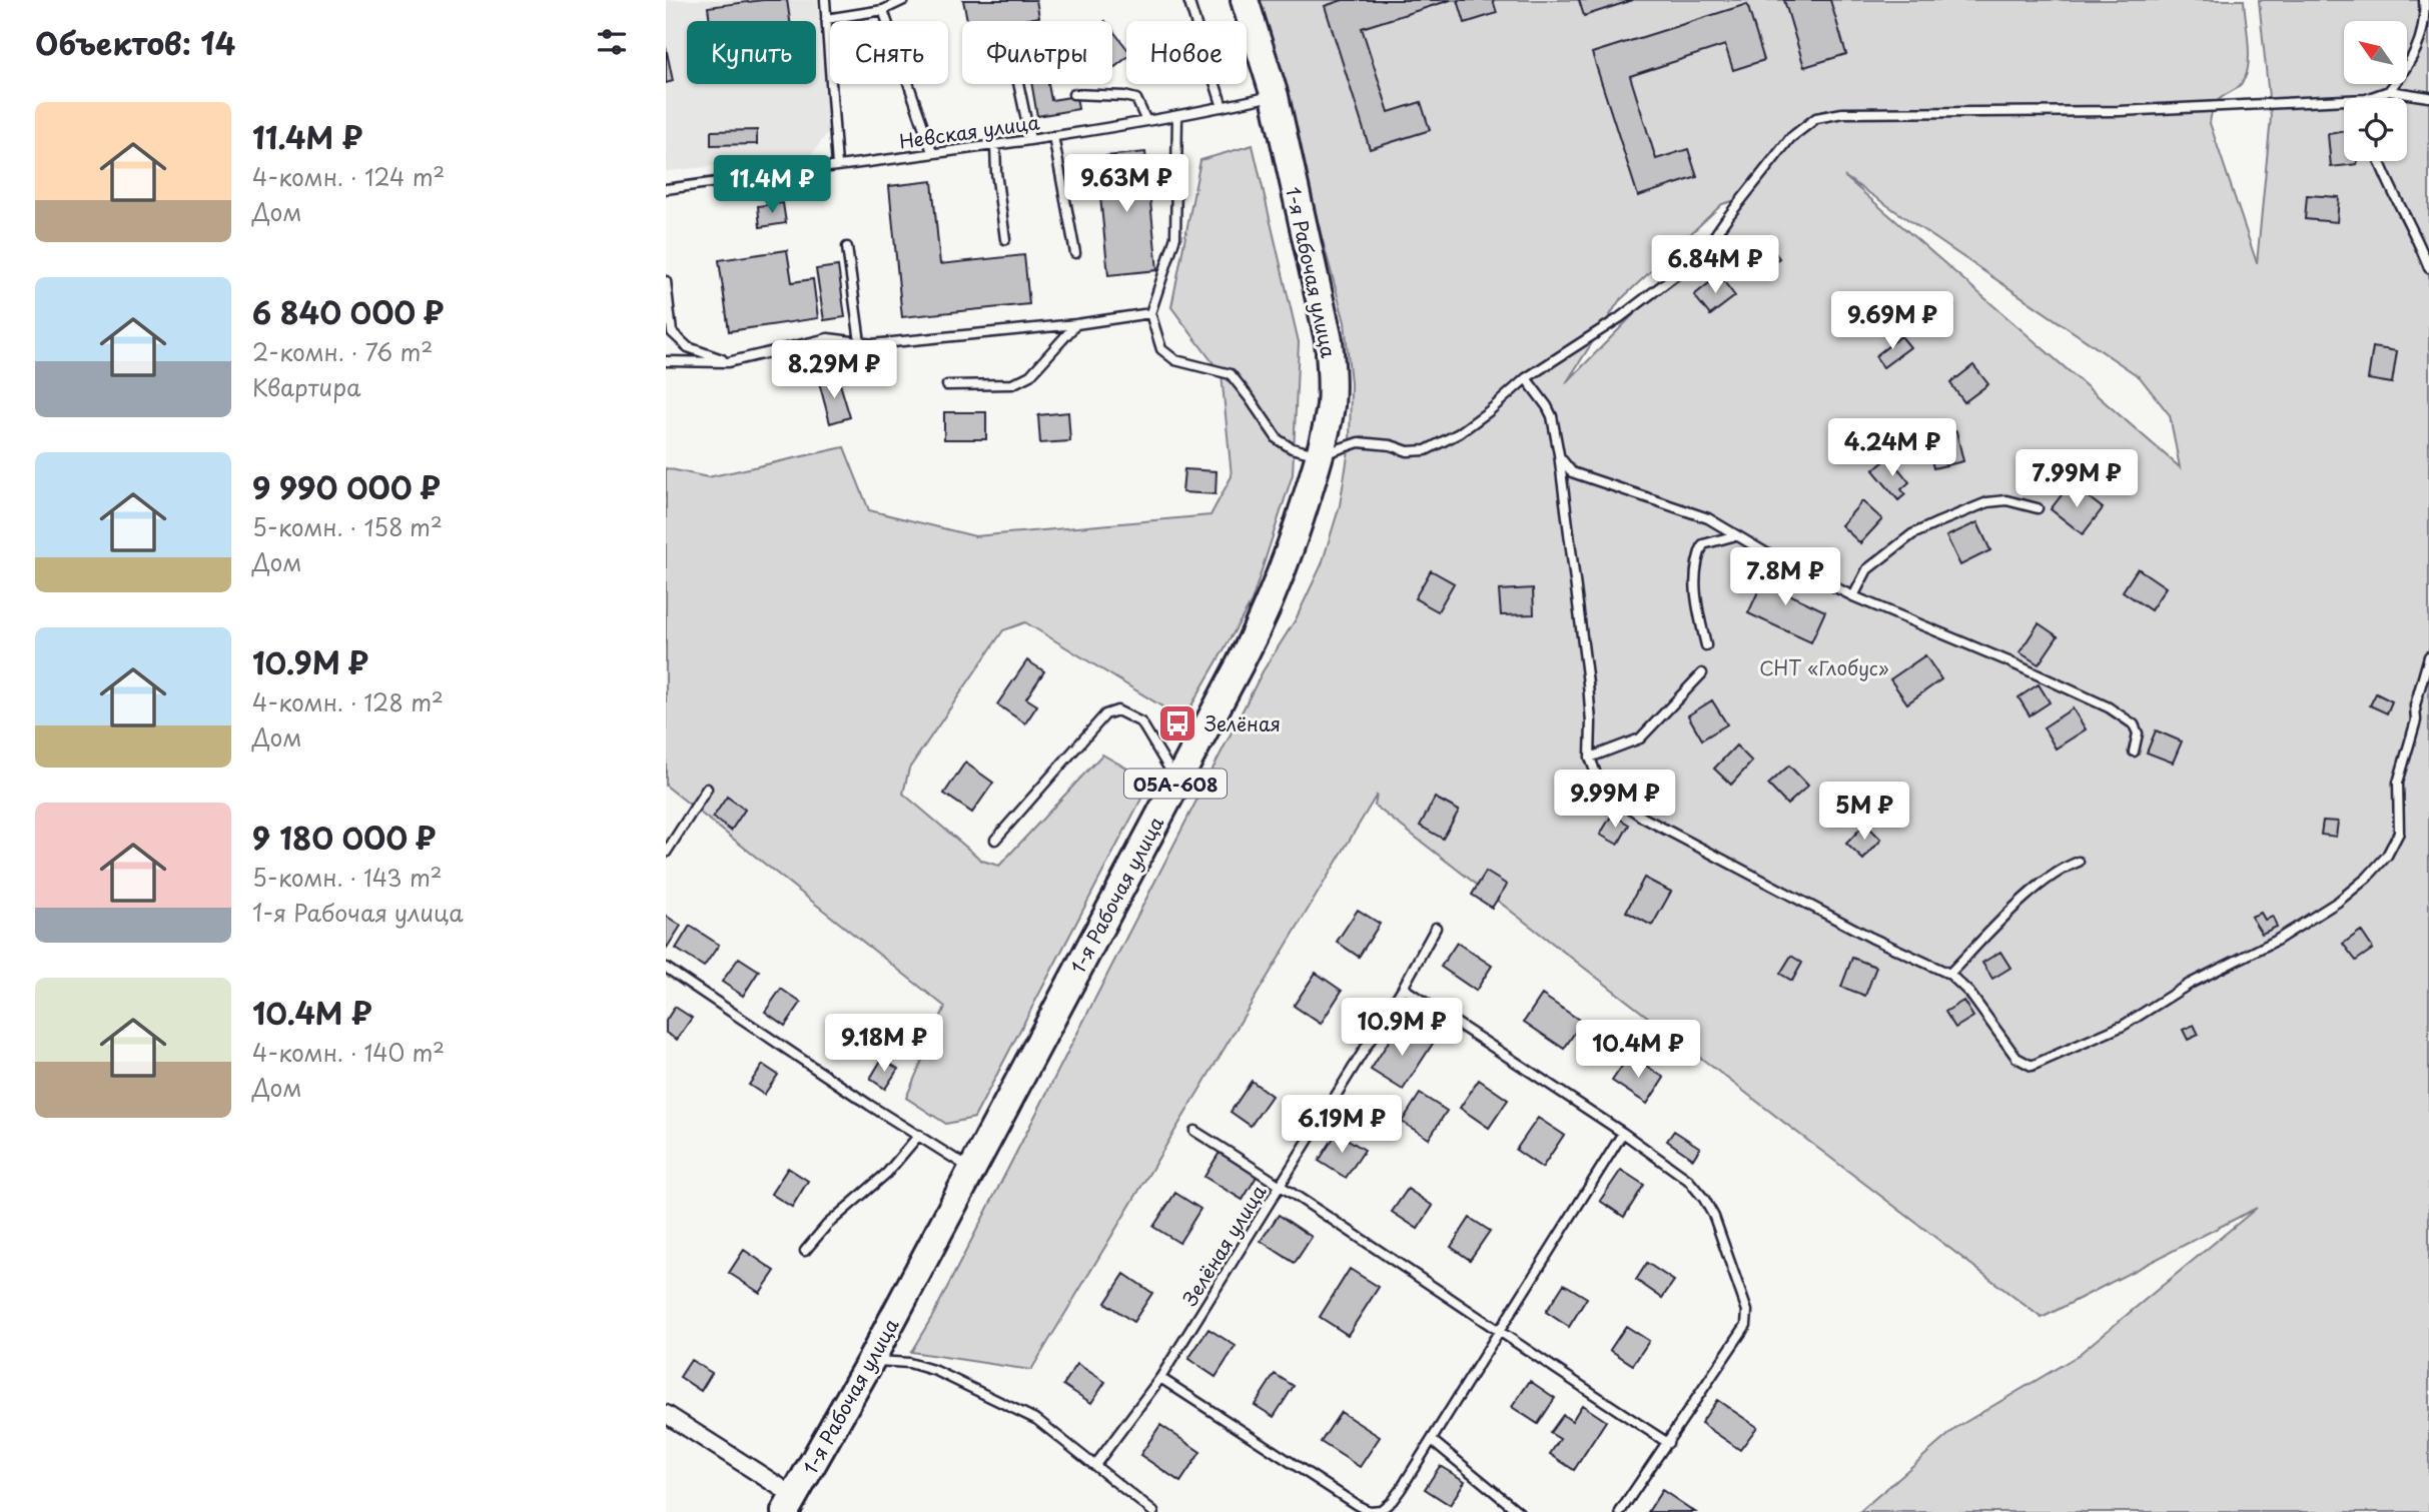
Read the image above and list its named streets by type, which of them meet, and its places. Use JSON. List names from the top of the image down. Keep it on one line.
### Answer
{"streets":{"main road":["1-я Рабочая улица","05А-608"],"lane":["Невская улица","Зелёная улица"]},"crossings":[["Невская улица","1-я Рабочая улица"]],"parks":["СНТ «Глобус»"],"places":{"bus stop":["Зелёная"]},"north":"top left","page":{"heading":"Объектов: 14","chip":["Купить","Снять","Фильтры","Новое"],"list":[{"name":"11.4M ₽","note":"4-комн. · 124 m² · Дом"},{"name":"6 840 000 ₽","note":"2-комн. · 76 m² · Квартира"},{"name":"9 990 000 ₽","note":"5-комн. · 158 m² · Дом"},{"name":"10.9M ₽","note":"4-комн. · 128 m² · Дом"},{"name":"9 180 000 ₽","note":"5-комн. · 143 m² · 1-я Рабочая улица"},{"name":"10.4M ₽","note":"4-комн. · 140 m² · Дом"}],"price":["9.63M ₽","11.4M ₽","6.84M ₽","9.69M ₽","8.29M ₽","4.24M ₽","7.99M ₽","7.8M ₽","9.99M ₽","5M ₽","10.9M ₽","9.18M ₽","10.4M ₽","6.19M ₽"]}}
